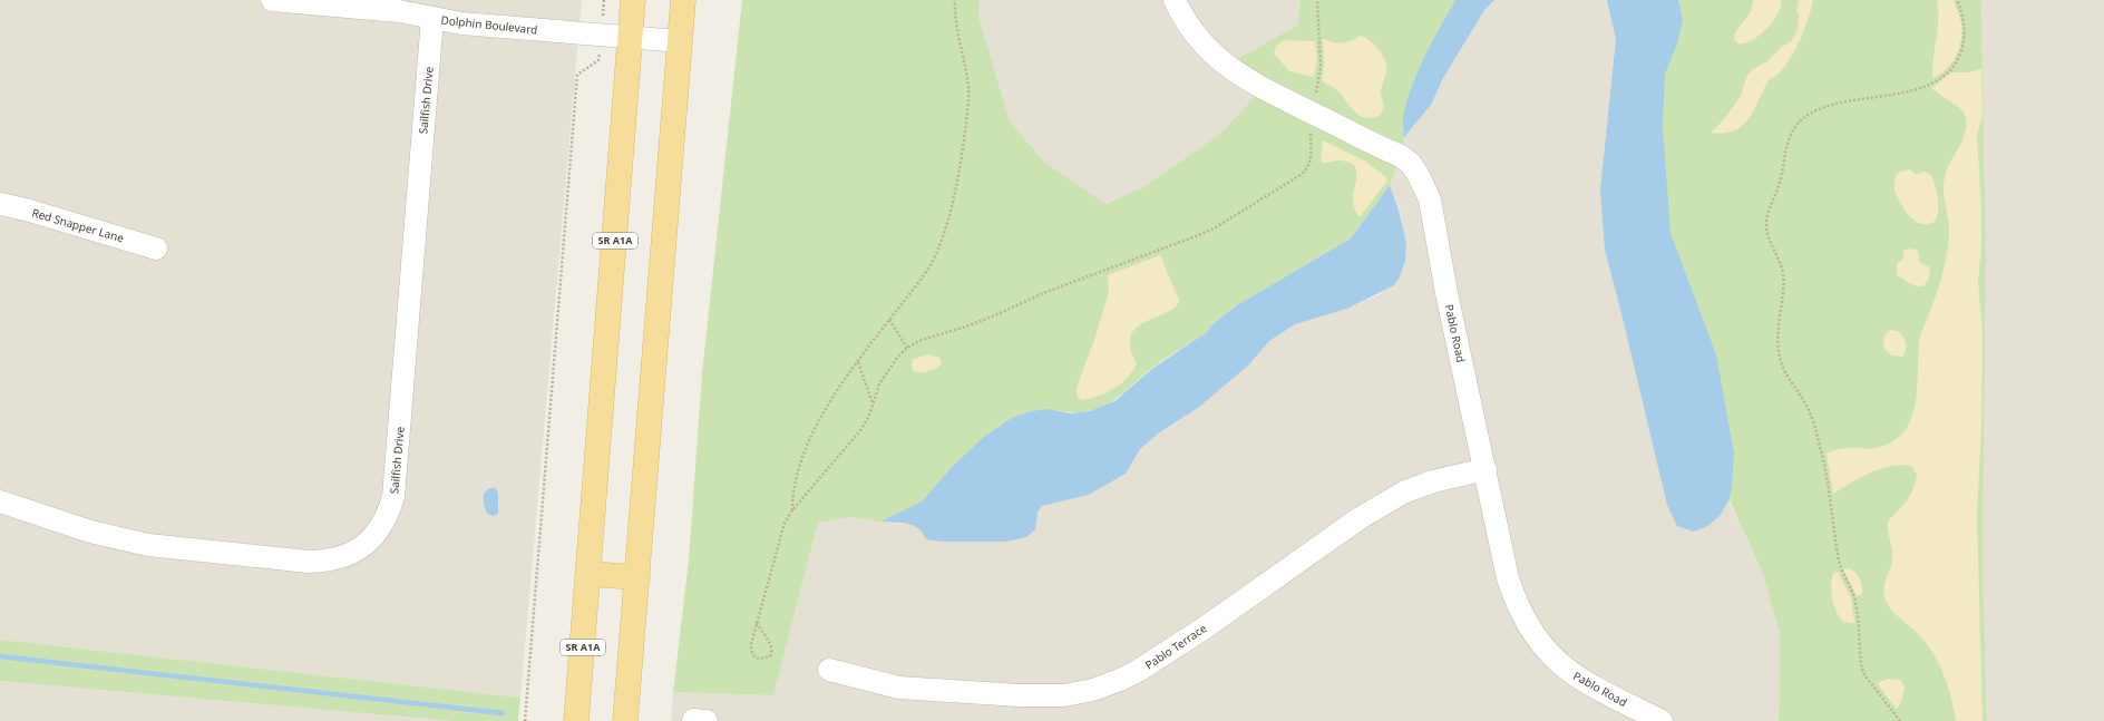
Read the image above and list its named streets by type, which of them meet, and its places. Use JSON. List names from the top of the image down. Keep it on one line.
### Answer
{"streets":{"main road":["SR A1A"],"street":["Dolphin Boulevard","Sailfish Drive","Red Snapper Lane","Pablo Road","Pablo Terrace"]},"crossings":[["Dolphin Boulevard","Sailfish Drive"],["Dolphin Boulevard","SR A1A"],["Pablo Road","Pablo Terrace"]]}
